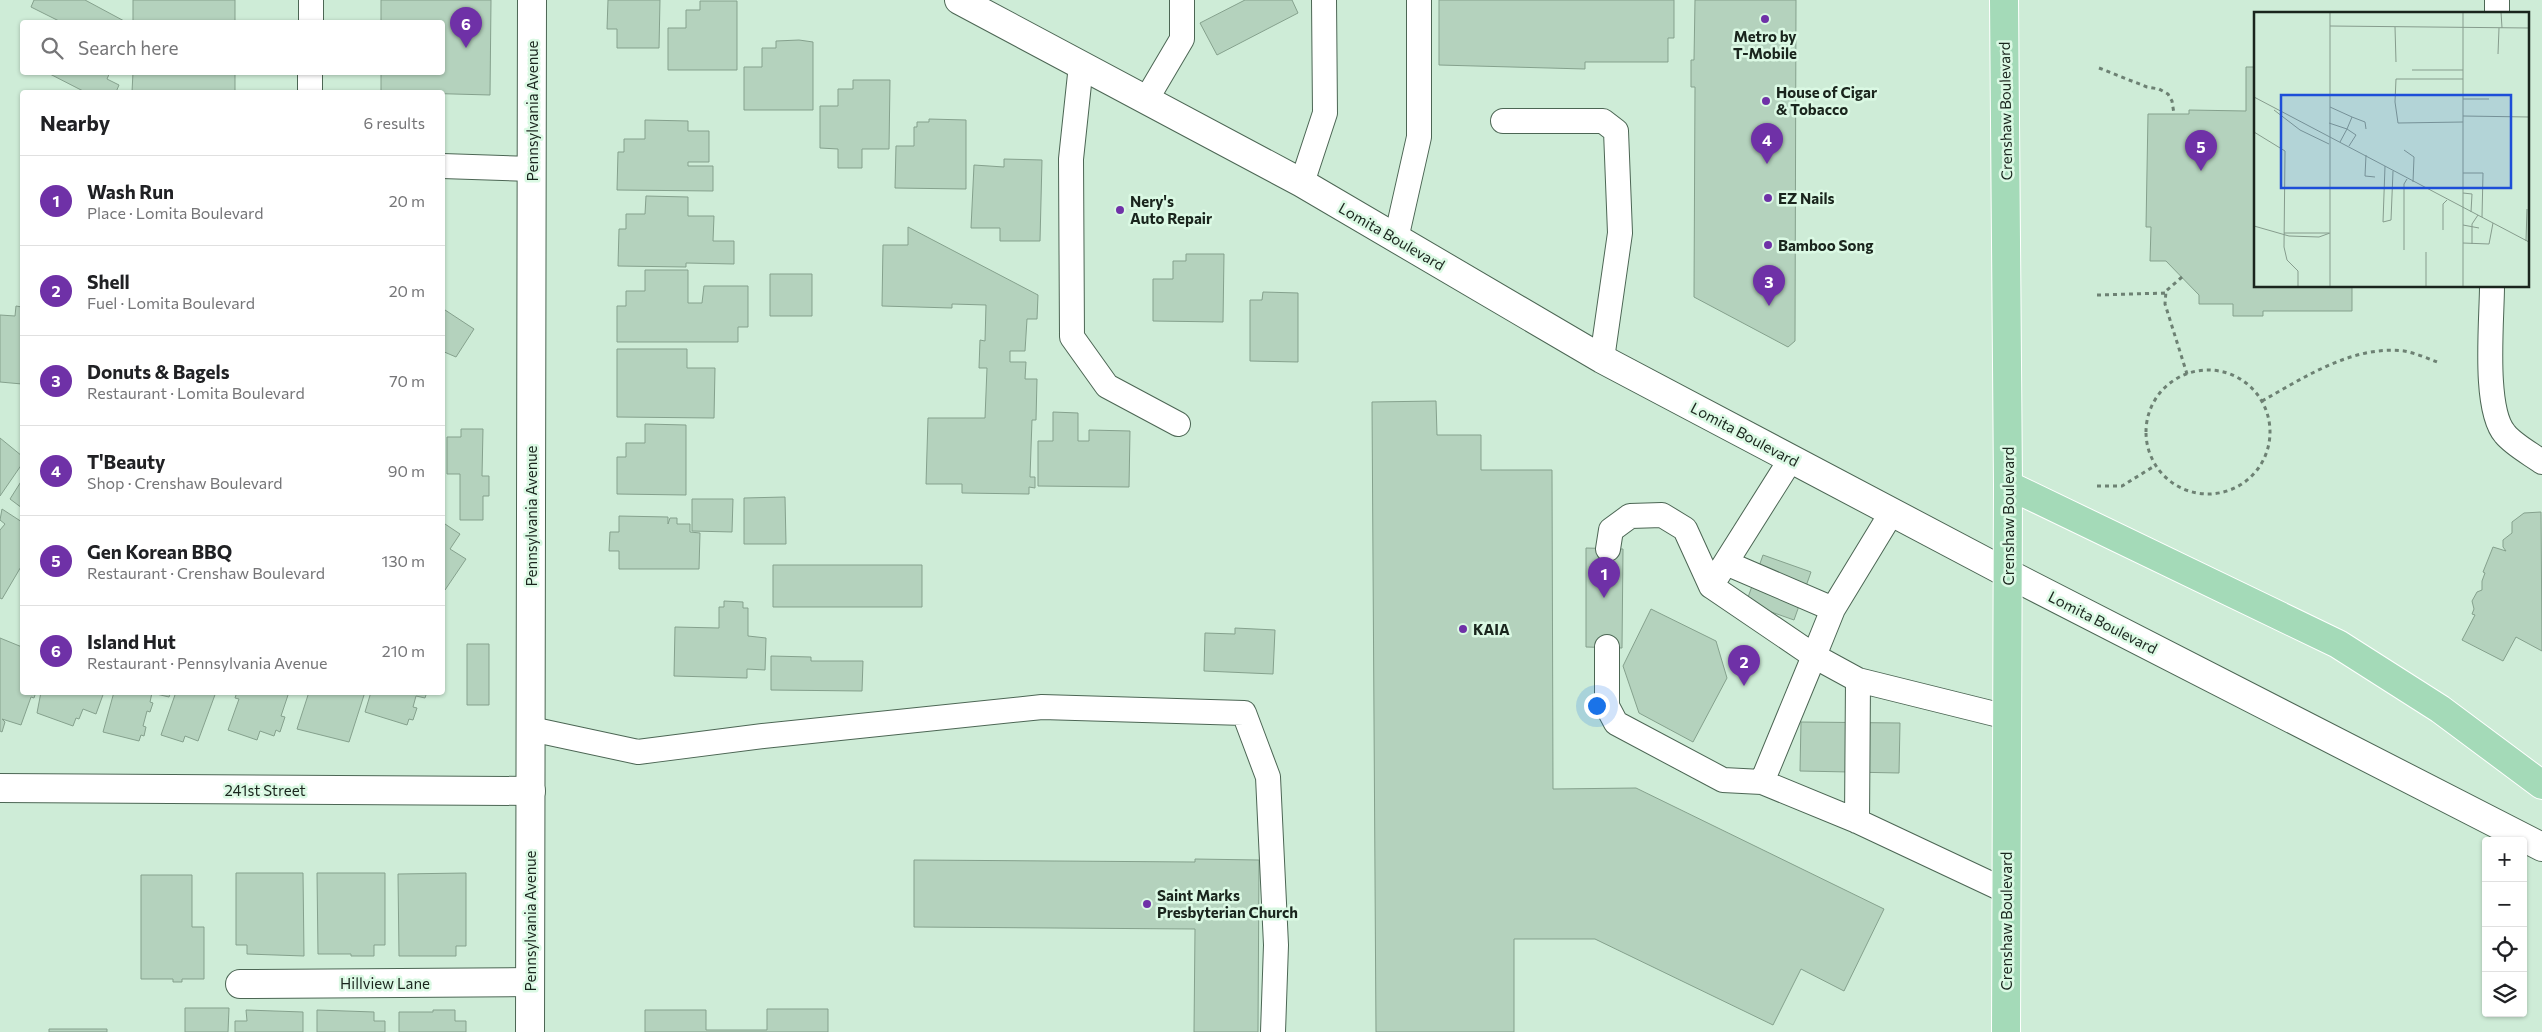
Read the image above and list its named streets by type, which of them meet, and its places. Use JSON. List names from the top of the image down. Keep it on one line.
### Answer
{"streets":{"main road":["Crenshaw Boulevard"],"street":["Pennsylvania Avenue","Lomita Boulevard","241st Street","Hillview Lane"]},"crossings":[["Pennsylvania Avenue","241st Street"],["Pennsylvania Avenue","Hillview Lane"],["Crenshaw Boulevard","Lomita Boulevard"]],"places":["Metro by T-Mobile","House of Cigar & Tobacco","EZ Nails","Nery's Auto Repair","Bamboo Song","KAIA","Saint Marks Presbyterian Church"],"page":{"pins":["6","4","5","3","1","2"],"search":"Search here","heading":["Nearby","6 results"],"list":[{"mark":"1","name":"Wash Run","note":"Place · Lomita Boulevard","value":"20 m"},{"mark":"2","name":"Shell","note":"Fuel · Lomita Boulevard","value":"20 m"},{"mark":"3","name":"Donuts & Bagels","note":"Restaurant · Lomita Boulevard","value":"70 m"},{"mark":"4","name":"T'Beauty","note":"Shop · Crenshaw Boulevard","value":"90 m"},{"mark":"5","name":"Gen Korean BBQ","note":"Restaurant · Crenshaw Boulevard","value":"130 m"},{"mark":"6","name":"Island Hut","note":"Restaurant · Pennsylvania Avenue","value":"210 m"}],"map_buttons":["+","−"]}}
